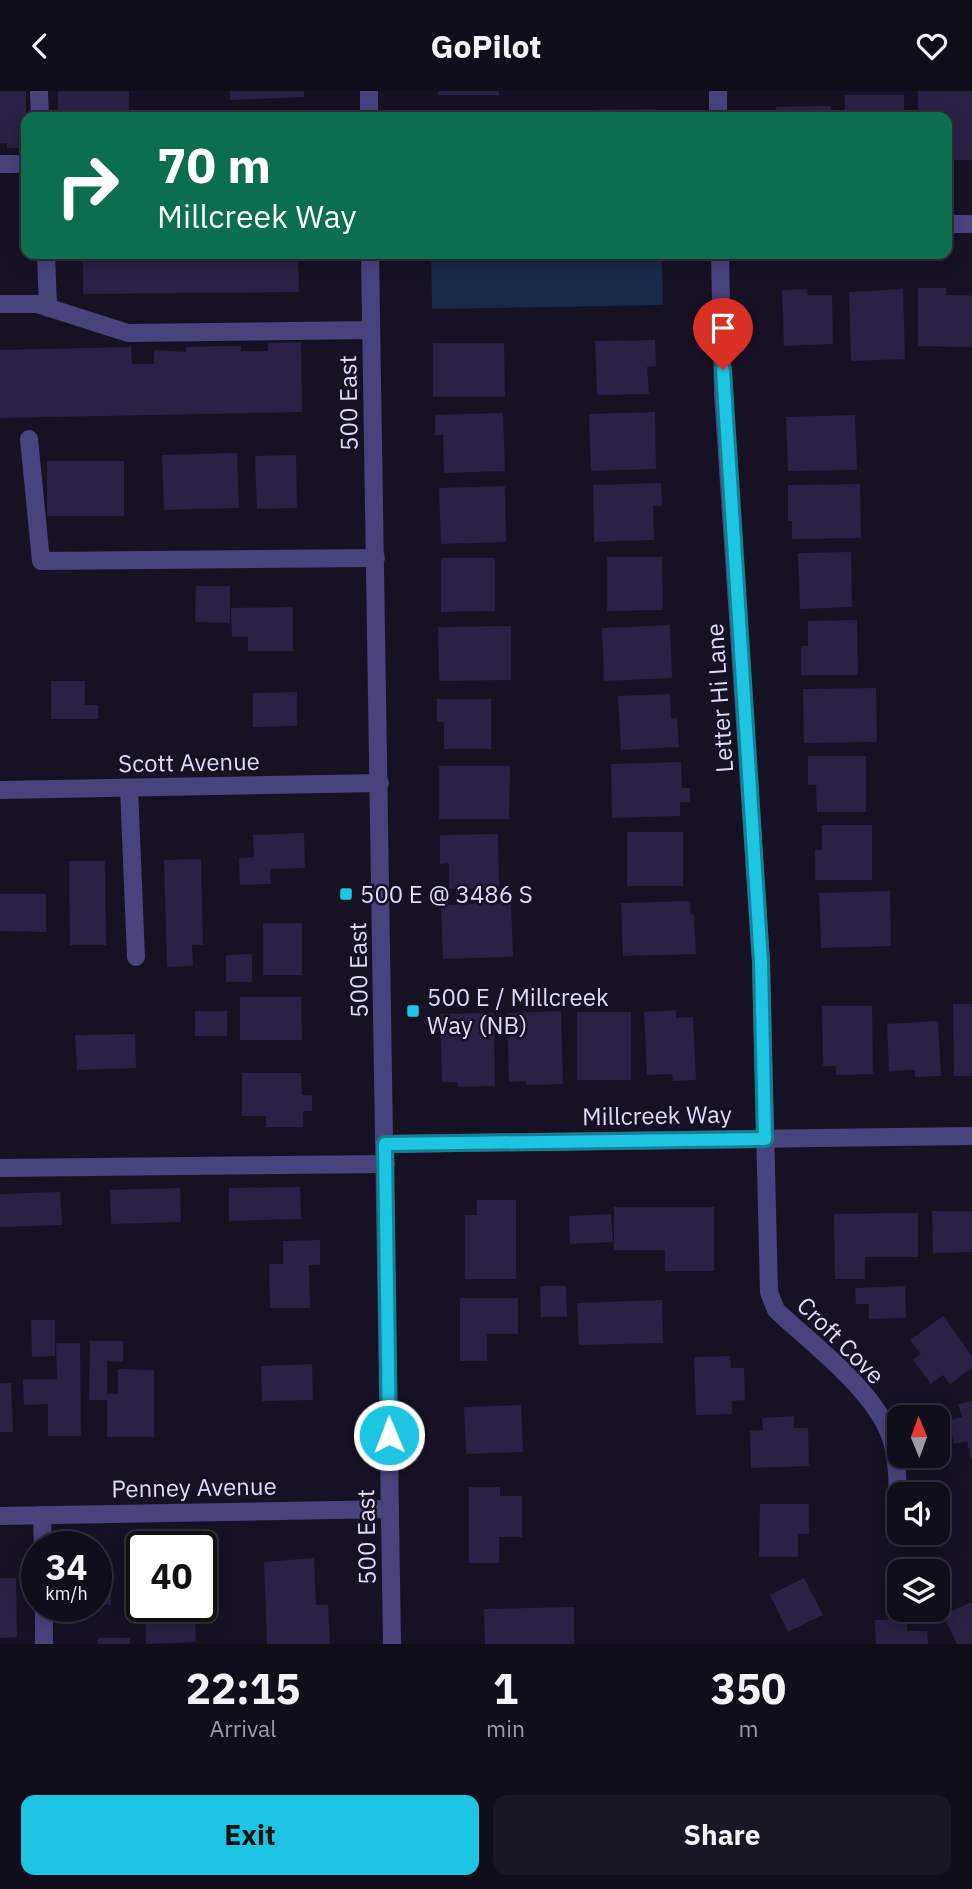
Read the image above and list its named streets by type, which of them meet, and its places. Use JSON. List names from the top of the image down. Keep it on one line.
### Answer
{"streets":{"street":["500 East","Letter Hi Lane","Scott Avenue","Millcreek Way","Croft Cove","Penney Avenue"]},"crossings":[["500 East","Scott Avenue"],["500 East","Millcreek Way"],["500 East","Penney Avenue"],["Letter Hi Lane","Millcreek Way"],["Letter Hi Lane","Croft Cove"],["Millcreek Way","Croft Cove"]],"places":{"transit":["500 E @ 3486 S","500 E / Millcreek Way (NB)"]},"north":"top","page":{"header":"GoPilot","turn":["70 m","Millcreek Way"],"speed":"34 km/h","limit":"40","eta":["22:15","Arrival","1","min","350","m"],"buttons":["Exit","Share"]}}
